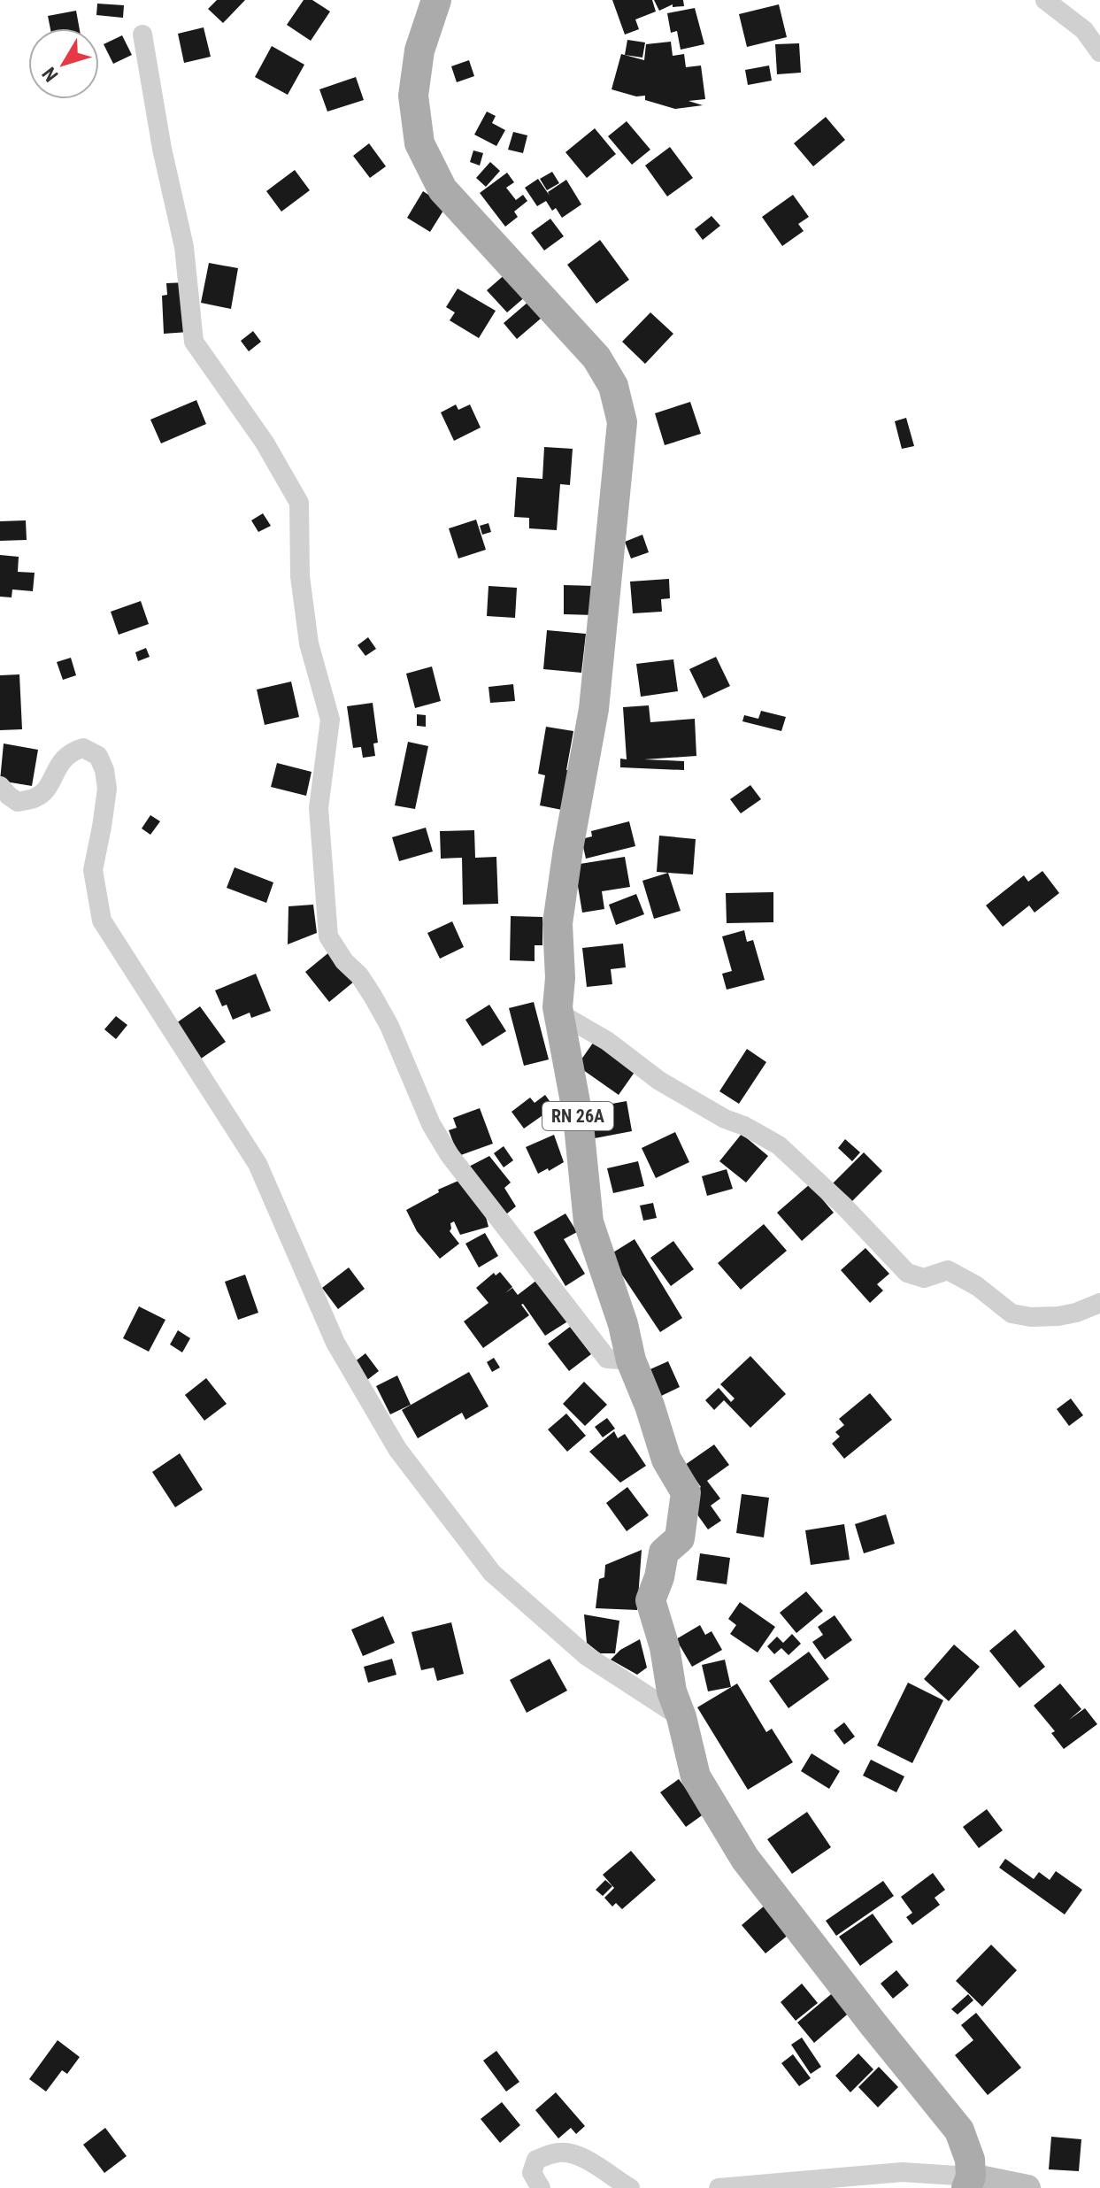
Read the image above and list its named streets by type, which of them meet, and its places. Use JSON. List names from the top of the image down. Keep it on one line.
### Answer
{"streets":{"main road":["RN 26A"]},"north":"bottom left"}
